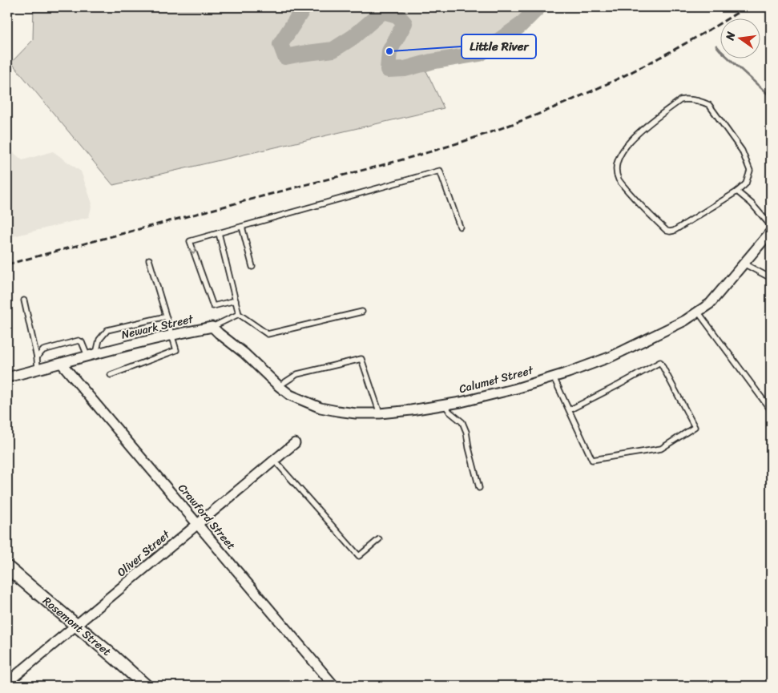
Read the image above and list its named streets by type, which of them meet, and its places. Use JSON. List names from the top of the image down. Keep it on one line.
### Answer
{"streets":{"main road":["Rosemont Street"],"street":["Newark Street","Calumet Street","Crawford Street","Oliver Street"]},"crossings":[["Newark Street","Crawford Street"],["Crawford Street","Oliver Street"],["Oliver Street","Rosemont Street"]],"places":["Little River"],"north":"left"}
